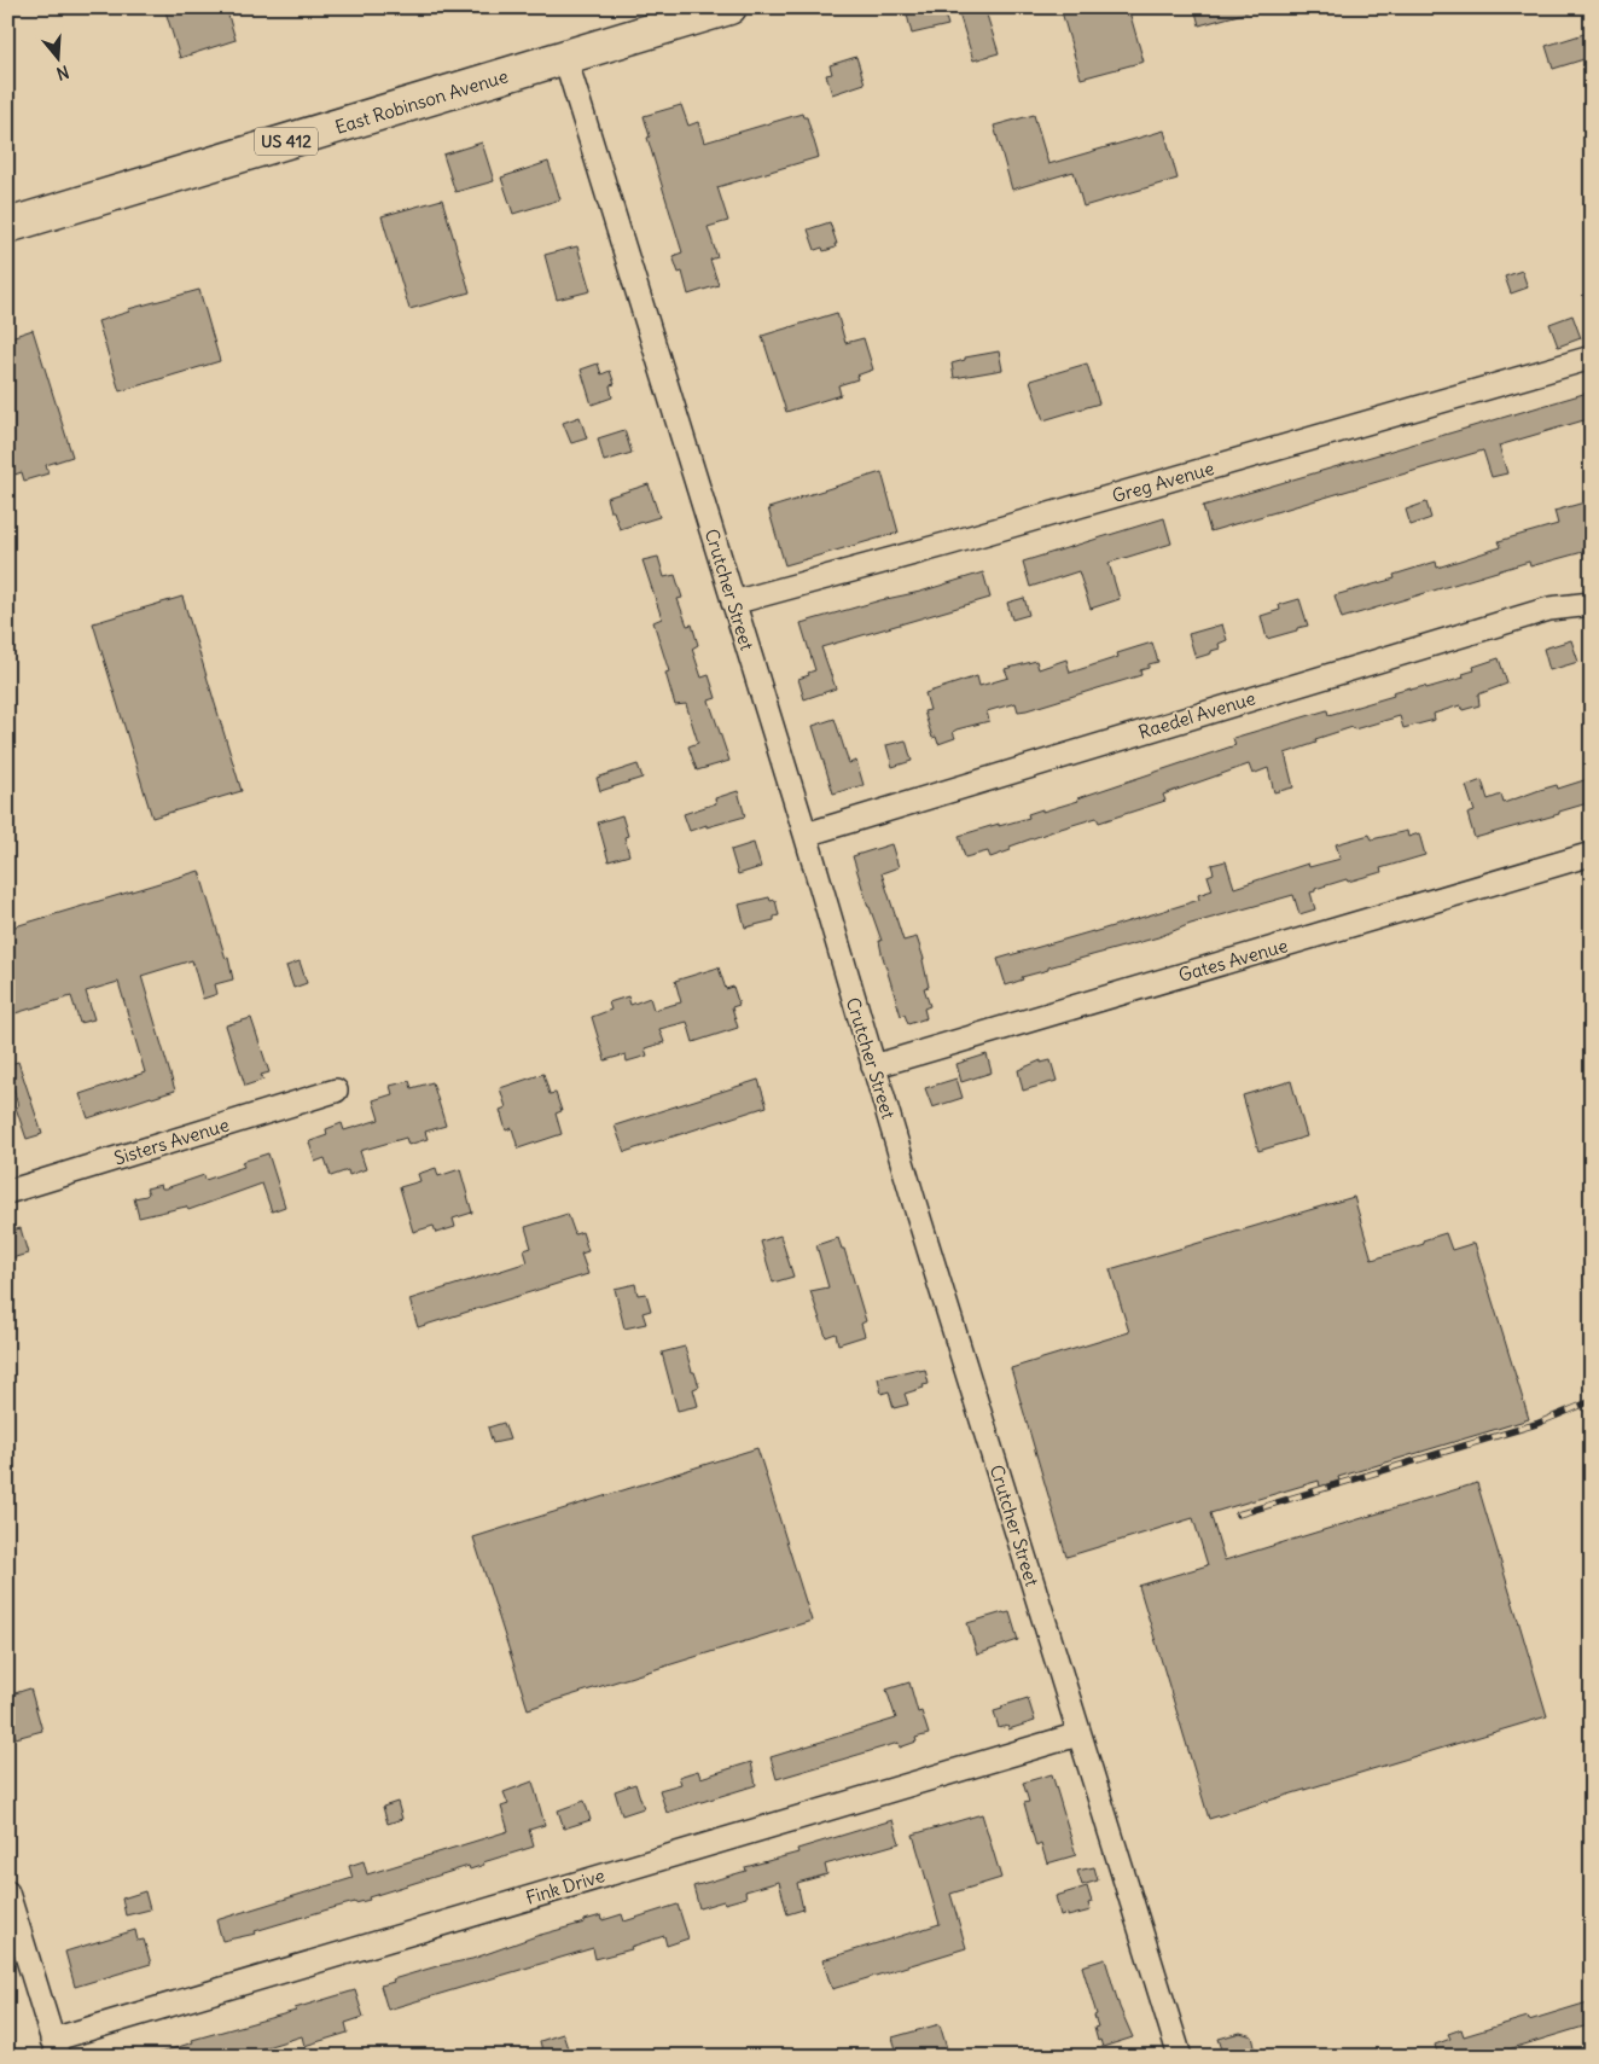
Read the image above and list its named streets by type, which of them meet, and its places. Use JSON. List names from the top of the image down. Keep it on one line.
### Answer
{"streets":{"highway":["East Robinson Avenue","US 412"],"street":["Greg Avenue","Crutcher Street","Raedel Avenue","Gates Avenue","Sisters Avenue","Fink Drive"]},"crossings":[["East Robinson Avenue","Crutcher Street"],["Greg Avenue","Crutcher Street"],["Crutcher Street","Raedel Avenue"],["Crutcher Street","Gates Avenue"],["Crutcher Street","Fink Drive"]],"north":"bottom"}
